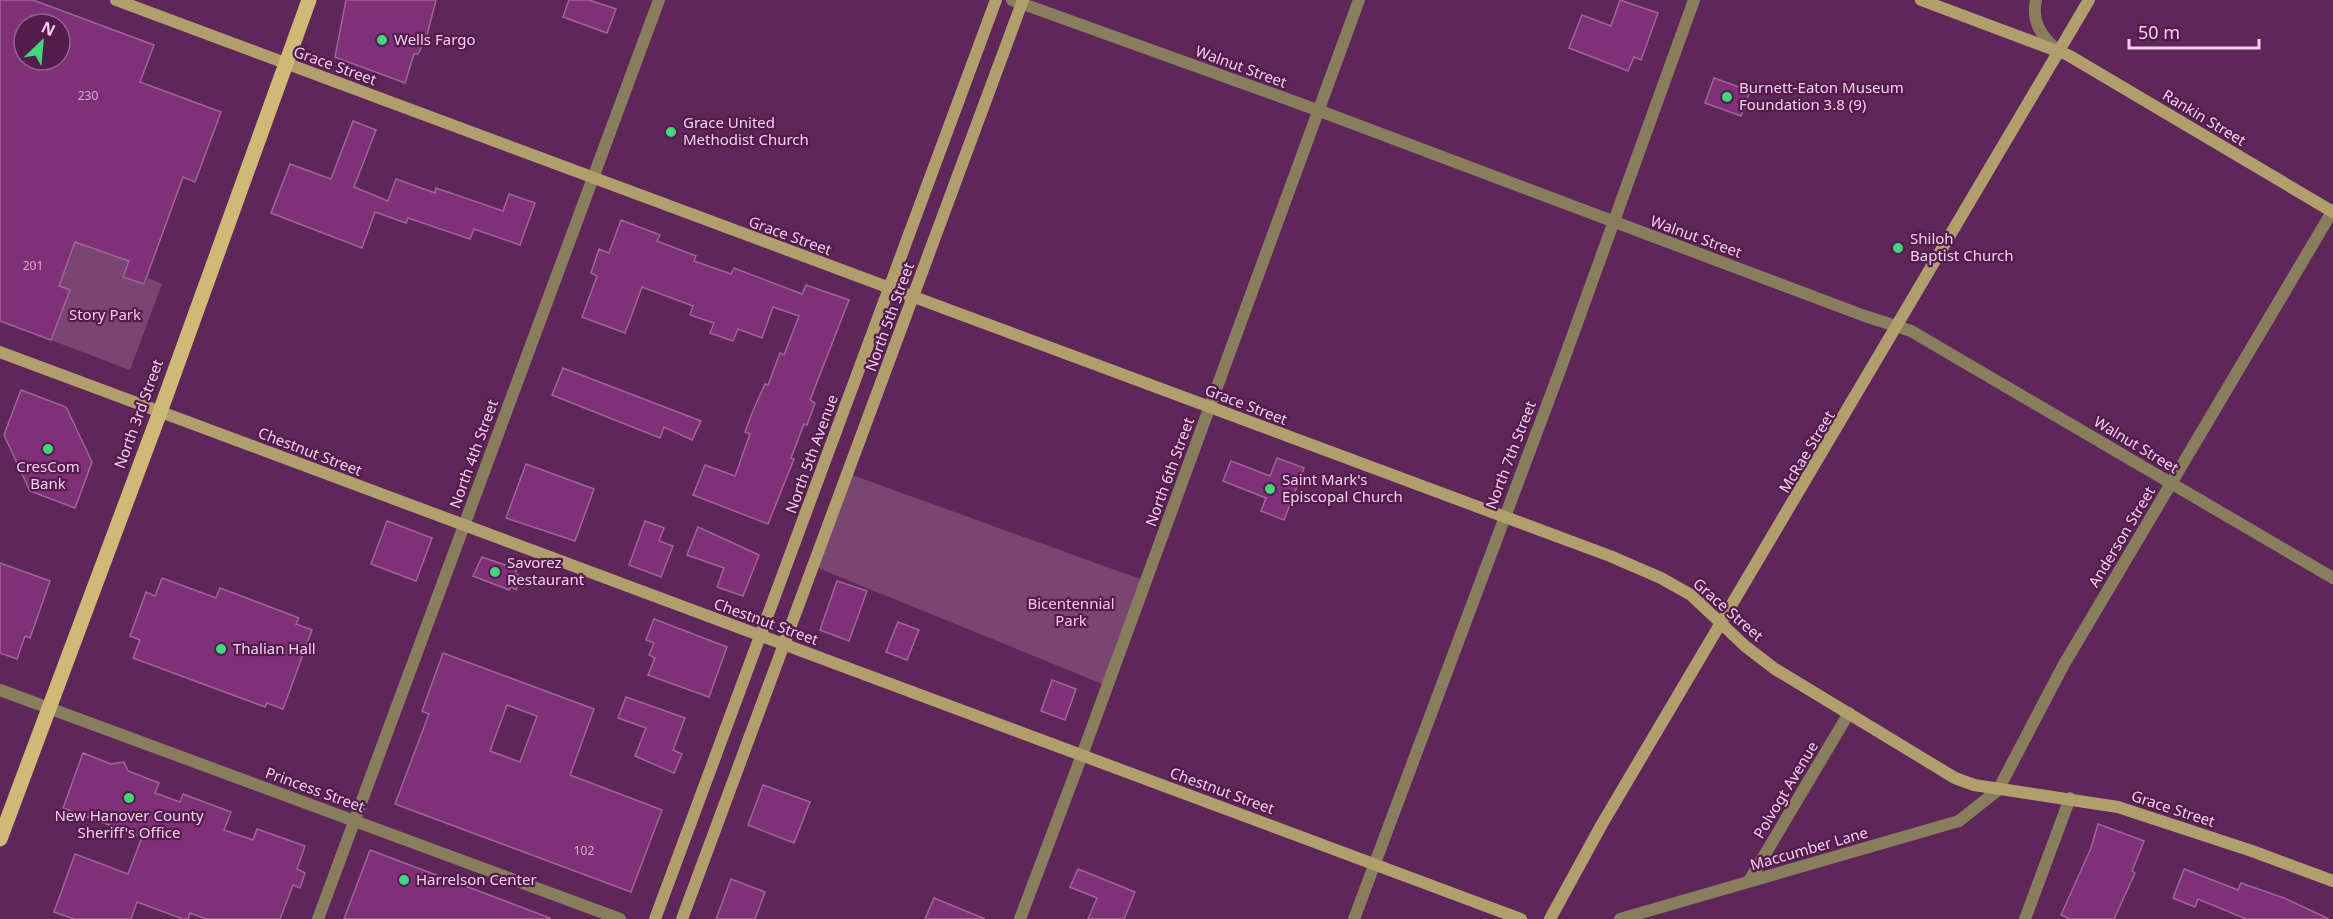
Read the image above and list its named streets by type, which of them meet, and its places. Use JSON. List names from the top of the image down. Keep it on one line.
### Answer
{"streets":{"main road":["North 3rd Street"],"street":["Grace Street","Walnut Street","Rankin Street","North 5th Street","Chestnut Street","McRae Street","North 4th Street","North 5th Avenue","North 7th Street","North 6th Street","Anderson Street","Princess Street","Polvogt Avenue","Maccumber Lane"]},"crossings":[["Grace Street","North 5th Street"],["Grace Street","North 3rd Street"],["Grace Street","McRae Street"],["Grace Street","North 4th Street"],["Grace Street","North 5th Avenue"],["Grace Street","North 7th Street"],["Grace Street","North 6th Street"],["Grace Street","Anderson Street"],["Grace Street","Polvogt Avenue"],["Grace Street","Maccumber Lane"],["Walnut Street","North 5th Street"],["Walnut Street","McRae Street"],["Walnut Street","North 7th Street"],["Walnut Street","North 6th Street"],["Walnut Street","Anderson Street"],["Rankin Street","McRae Street"],["Rankin Street","Anderson Street"],["North 5th Street","Chestnut Street"],["North 3rd Street","Chestnut Street"],["North 3rd Street","Princess Street"],["Chestnut Street","North 4th Street"],["Chestnut Street","North 5th Avenue"],["Chestnut Street","North 7th Street"],["Chestnut Street","North 6th Street"],["North 4th Street","Princess Street"],["Anderson Street","Maccumber Lane"],["Polvogt Avenue","Maccumber Lane"]],"parks":["Story Park","Bicentennial Park"],"places":["Wells Fargo","Burnett-Eaton Museum Foundation 3.8 (9)","Grace United Methodist Church","Shiloh Baptist Church","CresCom Bank","Saint Mark's Episcopal Church","Savorez Restaurant","Thalian Hall","New Hanover County Sheriff's Office","Harrelson Center"],"house_numbers":["230","201","102"],"scale_bar":"50 m","north":"top right"}
